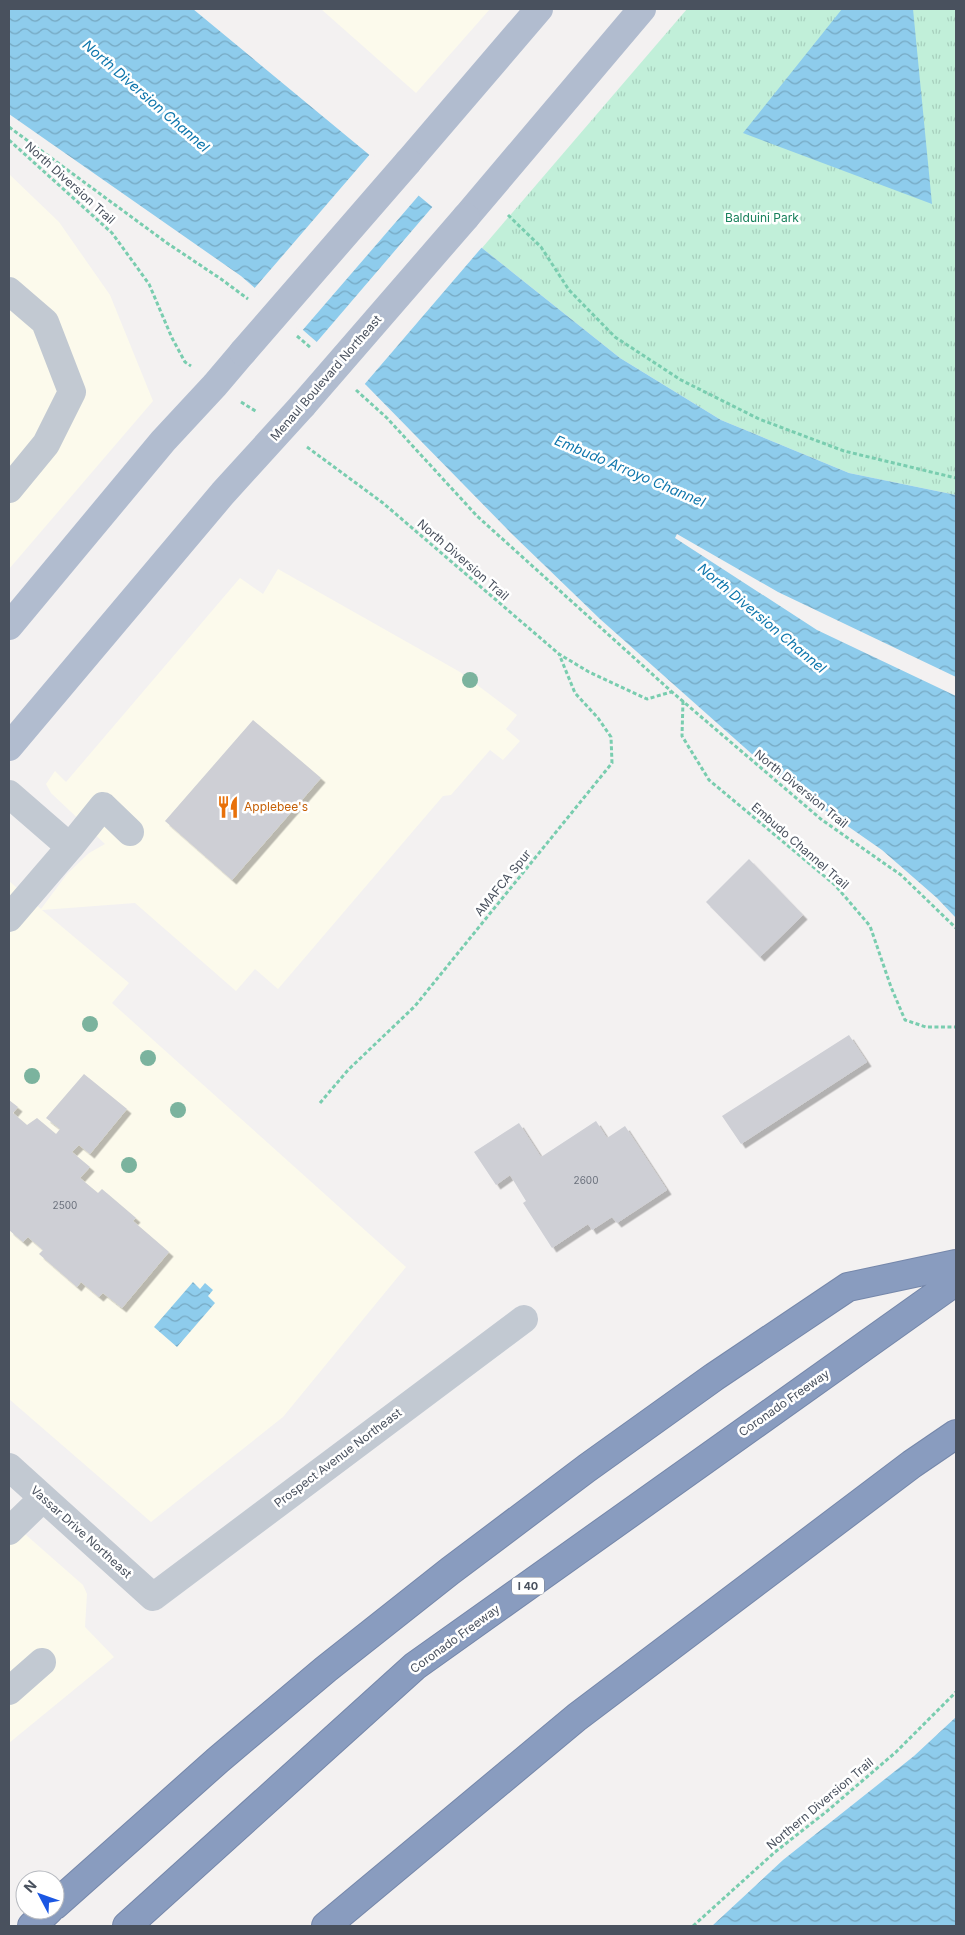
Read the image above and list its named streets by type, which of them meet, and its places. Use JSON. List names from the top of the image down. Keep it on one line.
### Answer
{"streets":{"highway":["Coronado Freeway","I 40"],"main road":["Menaul Boulevard Northeast"],"street":["Prospect Avenue Northeast","Vassar Drive Northeast"],"path":["North Diversion Trail","Embudo Channel Trail","AMAFCA Spur","Northern Diversion Trail"]},"crossings":[["North Diversion Trail","Menaul Boulevard Northeast"],["North Diversion Trail","Embudo Channel Trail"],["North Diversion Trail","AMAFCA Spur"],["Prospect Avenue Northeast","Vassar Drive Northeast"]],"water":["North Diversion Channel","Embudo Arroyo Channel"],"parks":["Balduini Park"],"places":{"restaurant":["Applebee's"]},"house_numbers":["2600","2500"],"north":"top left"}
